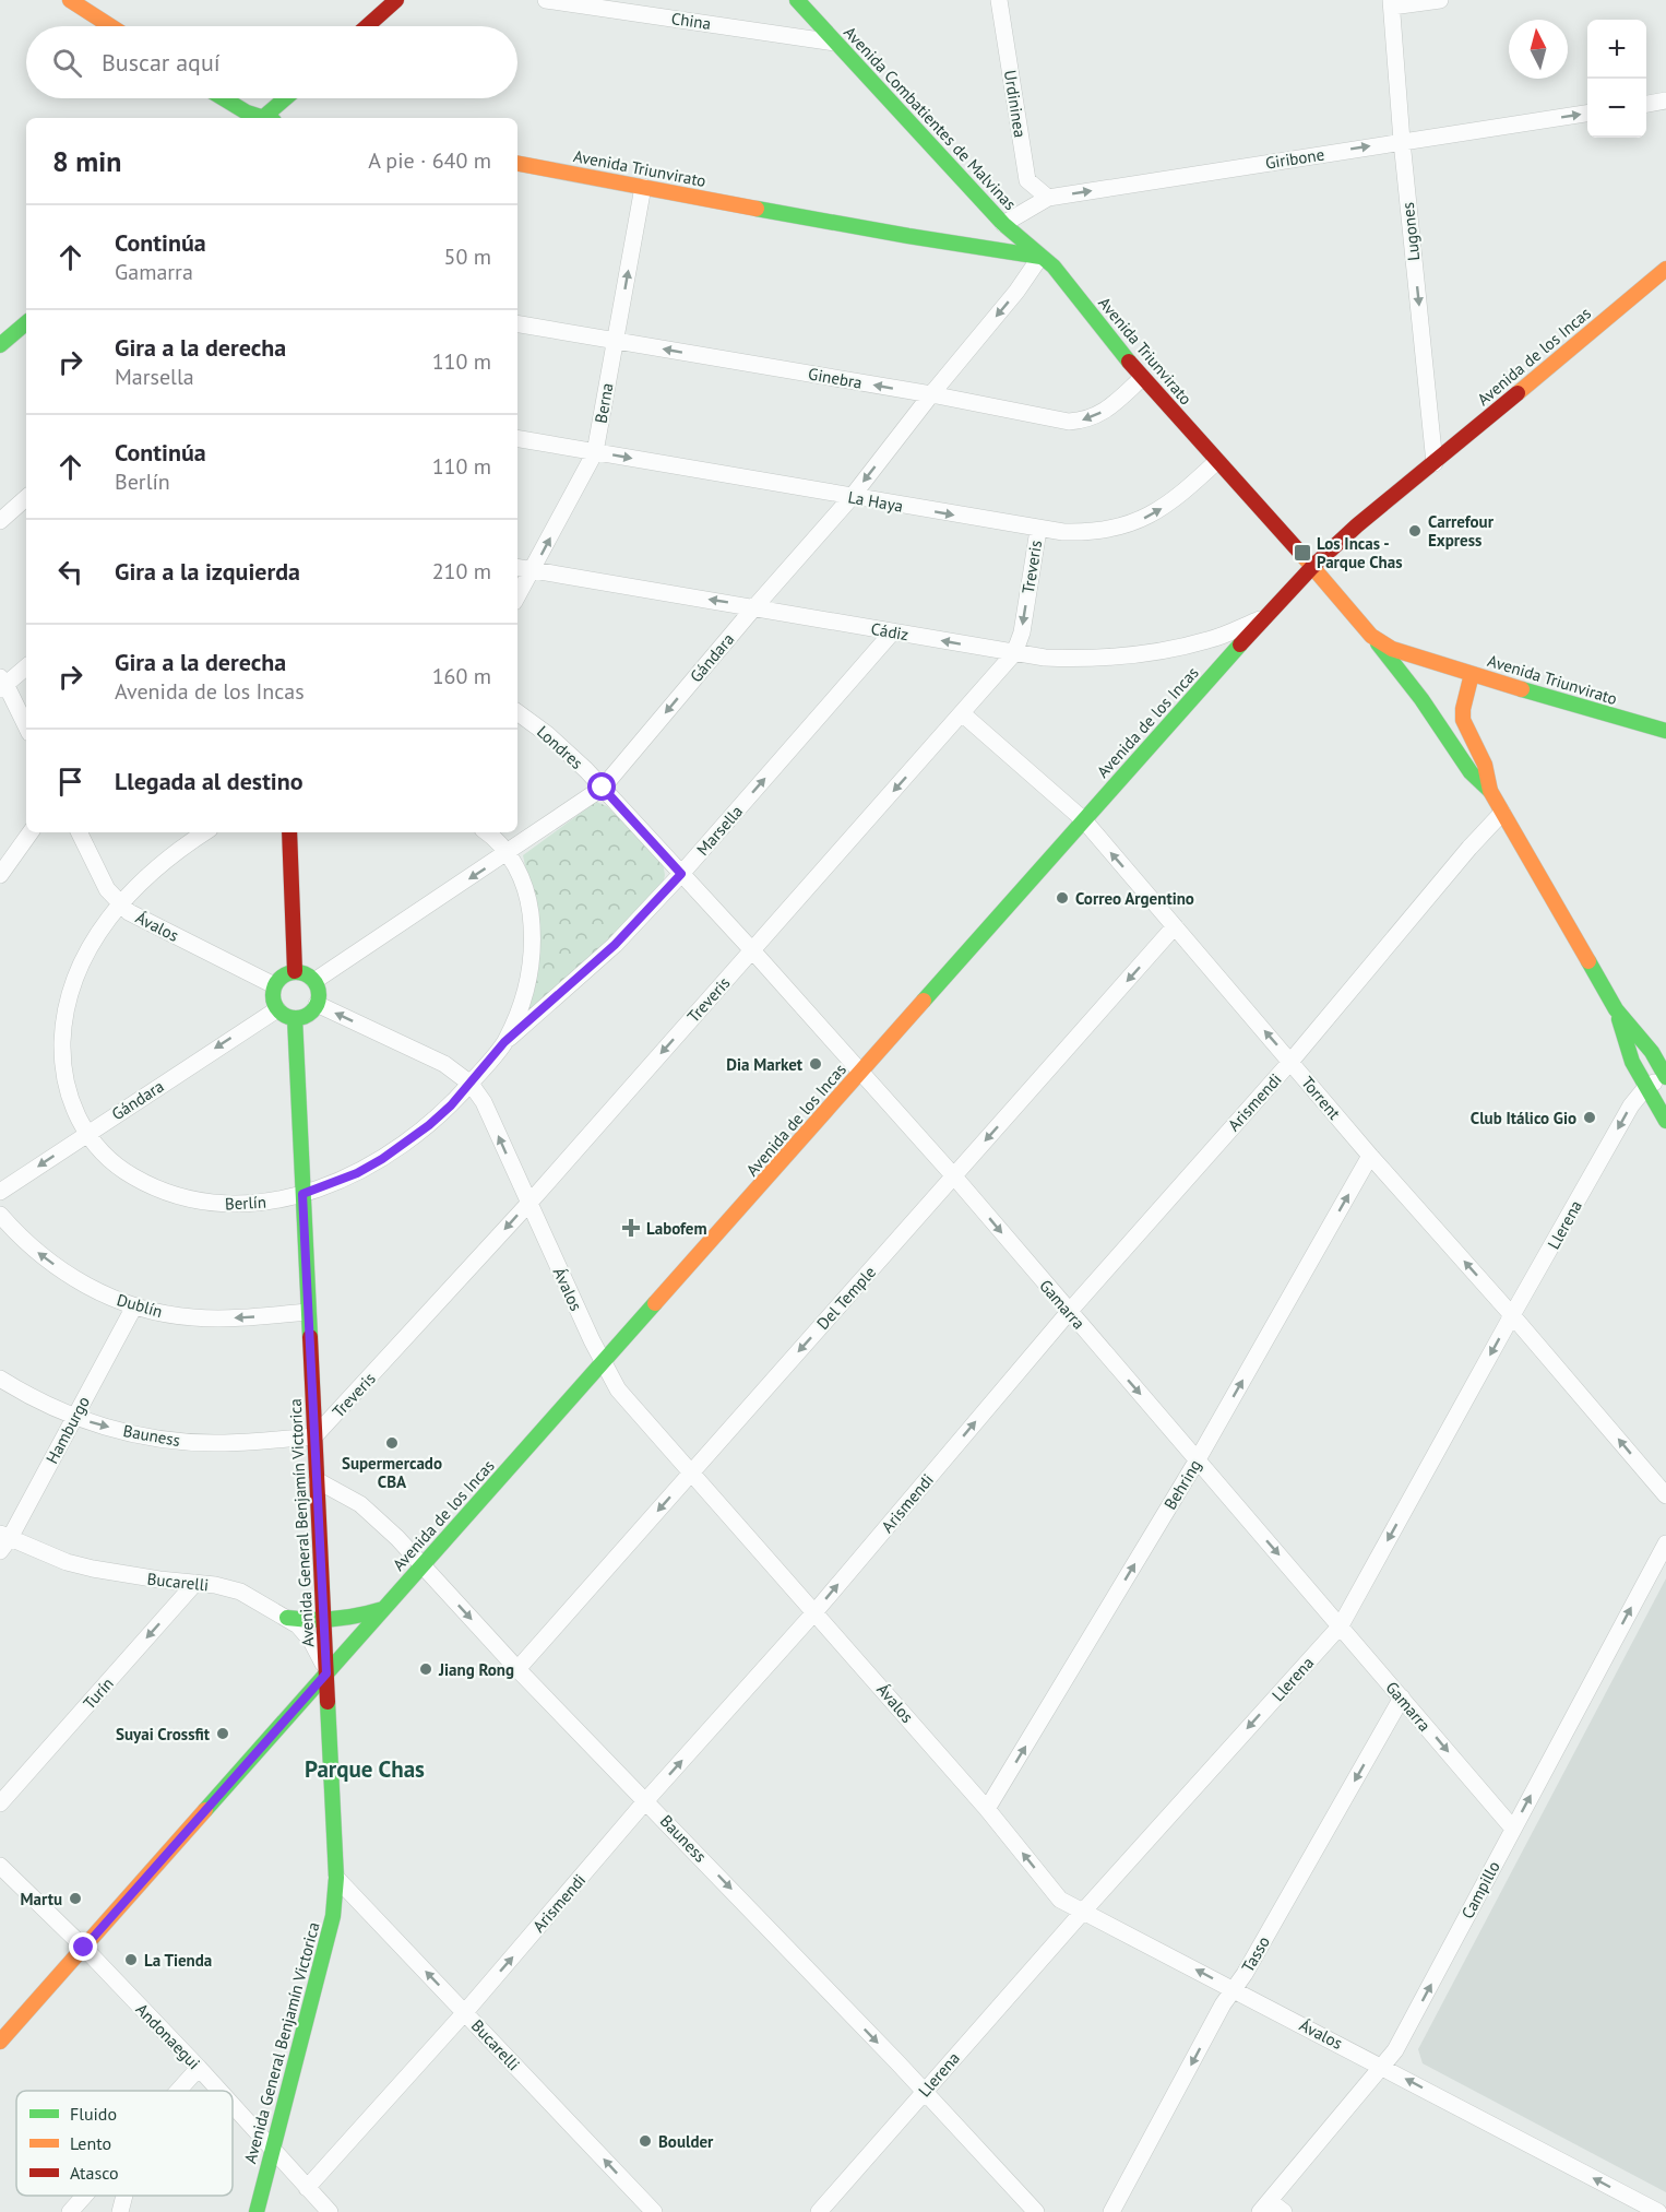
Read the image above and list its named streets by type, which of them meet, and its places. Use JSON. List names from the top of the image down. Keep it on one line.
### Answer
{"streets":{"main road":["Avenida Combatientes de Malvinas","Avenida Triunvirato","Avenida de los Incas","Avenida General Benjamín Victorica"],"street":["China","Urdininea","Giribone","Lugones","Ginebra","Berna","La Haya","Treveris","Cádiz","Gándara","Londres","Marsella","Ávalos","Torrent","Arismendi","Berlín","Llerena","Del Temple","Gamarra","Dublín","Hamburgo","Bauness","Behring","Bucarelli","Turín","Campillo","Tasso","Andonaegui"]},"crossings":[["China","Avenida Combatientes de Malvinas"],["Urdininea","Giribone"],["Avenida Combatientes de Malvinas","Giribone"],["Avenida Combatientes de Malvinas","Avenida Triunvirato"],["Avenida Combatientes de Malvinas","Gándara"],["Giribone","Lugones"],["Avenida Triunvirato","Avenida de los Incas"],["Avenida Triunvirato","Ginebra"],["Avenida Triunvirato","Berna"],["Avenida Triunvirato","La Haya"],["Avenida Triunvirato","Gándara"],["Lugones","Avenida de los Incas"],["Avenida de los Incas","Cádiz"],["Avenida de los Incas","Ávalos"],["Avenida de los Incas","Torrent"],["Avenida de los Incas","Gamarra"],["Avenida de los Incas","Bauness"],["Avenida de los Incas","Avenida General Benjamín Victorica"],["Avenida de los Incas","Bucarelli"],["Avenida de los Incas","Andonaegui"],["Ginebra","Berna"],["Ginebra","Gándara"],["Berna","La Haya"],["Berna","Cádiz"],["La Haya","Treveris"],["La Haya","Gándara"],["Treveris","Cádiz"],["Treveris","Ávalos"],["Treveris","Torrent"],["Treveris","Gamarra"],["Treveris","Bauness"],["Treveris","Avenida General Benjamín Victorica"],["Cádiz","Gándara"],["Cádiz","Marsella"],["Gándara","Londres"],["Gándara","Ávalos"],["Gándara","Berlín"],["Gándara","Gamarra"],["Gándara","Avenida General Benjamín Victorica"],["Londres","Gamarra"],["Marsella","Berlín"],["Marsella","Gamarra"],["Ávalos","Arismendi"],["Ávalos","Berlín"],["Ávalos","Llerena"],["Ávalos","Del Temple"],["Ávalos","Behring"],["Ávalos","Avenida General Benjamín Victorica"],["Ávalos","Campillo"],["Ávalos","Tasso"],["Torrent","Arismendi"],["Torrent","Llerena"],["Torrent","Del Temple"],["Torrent","Behring"],["Arismendi","Gamarra"],["Arismendi","Bauness"],["Arismendi","Bucarelli"],["Arismendi","Andonaegui"],["Berlín","Avenida General Benjamín Victorica"],["Llerena","Gamarra"],["Llerena","Bauness"],["Del Temple","Gamarra"],["Del Temple","Bauness"],["Gamarra","Behring"],["Gamarra","Campillo"],["Gamarra","Tasso"],["Dublín","Hamburgo"],["Dublín","Avenida General Benjamín Victorica"],["Hamburgo","Bauness"],["Hamburgo","Bucarelli"],["Bauness","Avenida General Benjamín Victorica"],["Avenida General Benjamín Victorica","Bucarelli"],["Avenida General Benjamín Victorica","Andonaegui"],["Bucarelli","Turín"]],"one_way":["Giribone","Lugones","Ginebra","Berna","La Haya","Treveris","Cádiz","Gándara","Marsella","Ávalos","Torrent","Arismendi","Llerena","Del Temple","Gamarra","Dublín","Bauness","Behring","Bucarelli","Turín","Campillo","Tasso"],"districts":["Parque Chas"],"places":{"other":["Carrefour Express","Correo Argentino","Dia Market","Club Itálico Gio","Supermercado CBA","Jiang Rong","Suyai Crossfit","Martu","La Tienda","Boulder"],"transit":["Los Incas - Parque Chas"],"health":["Labofem"]},"legend":["Fluido","Lento","Atasco"],"north":"top","page":{"map_buttons":["+","−"],"search":"Buscar aquí","heading":["8 min","A pie · 640 m"],"list":[["Continúa","Gamarra","50 m"],["Gira a la derecha","Marsella","110 m"],["Continúa","Berlín","110 m"],["Gira a la izquierda","210 m"],["Gira a la derecha","Avenida de los Incas","160 m"],"Llegada al destino"]}}
